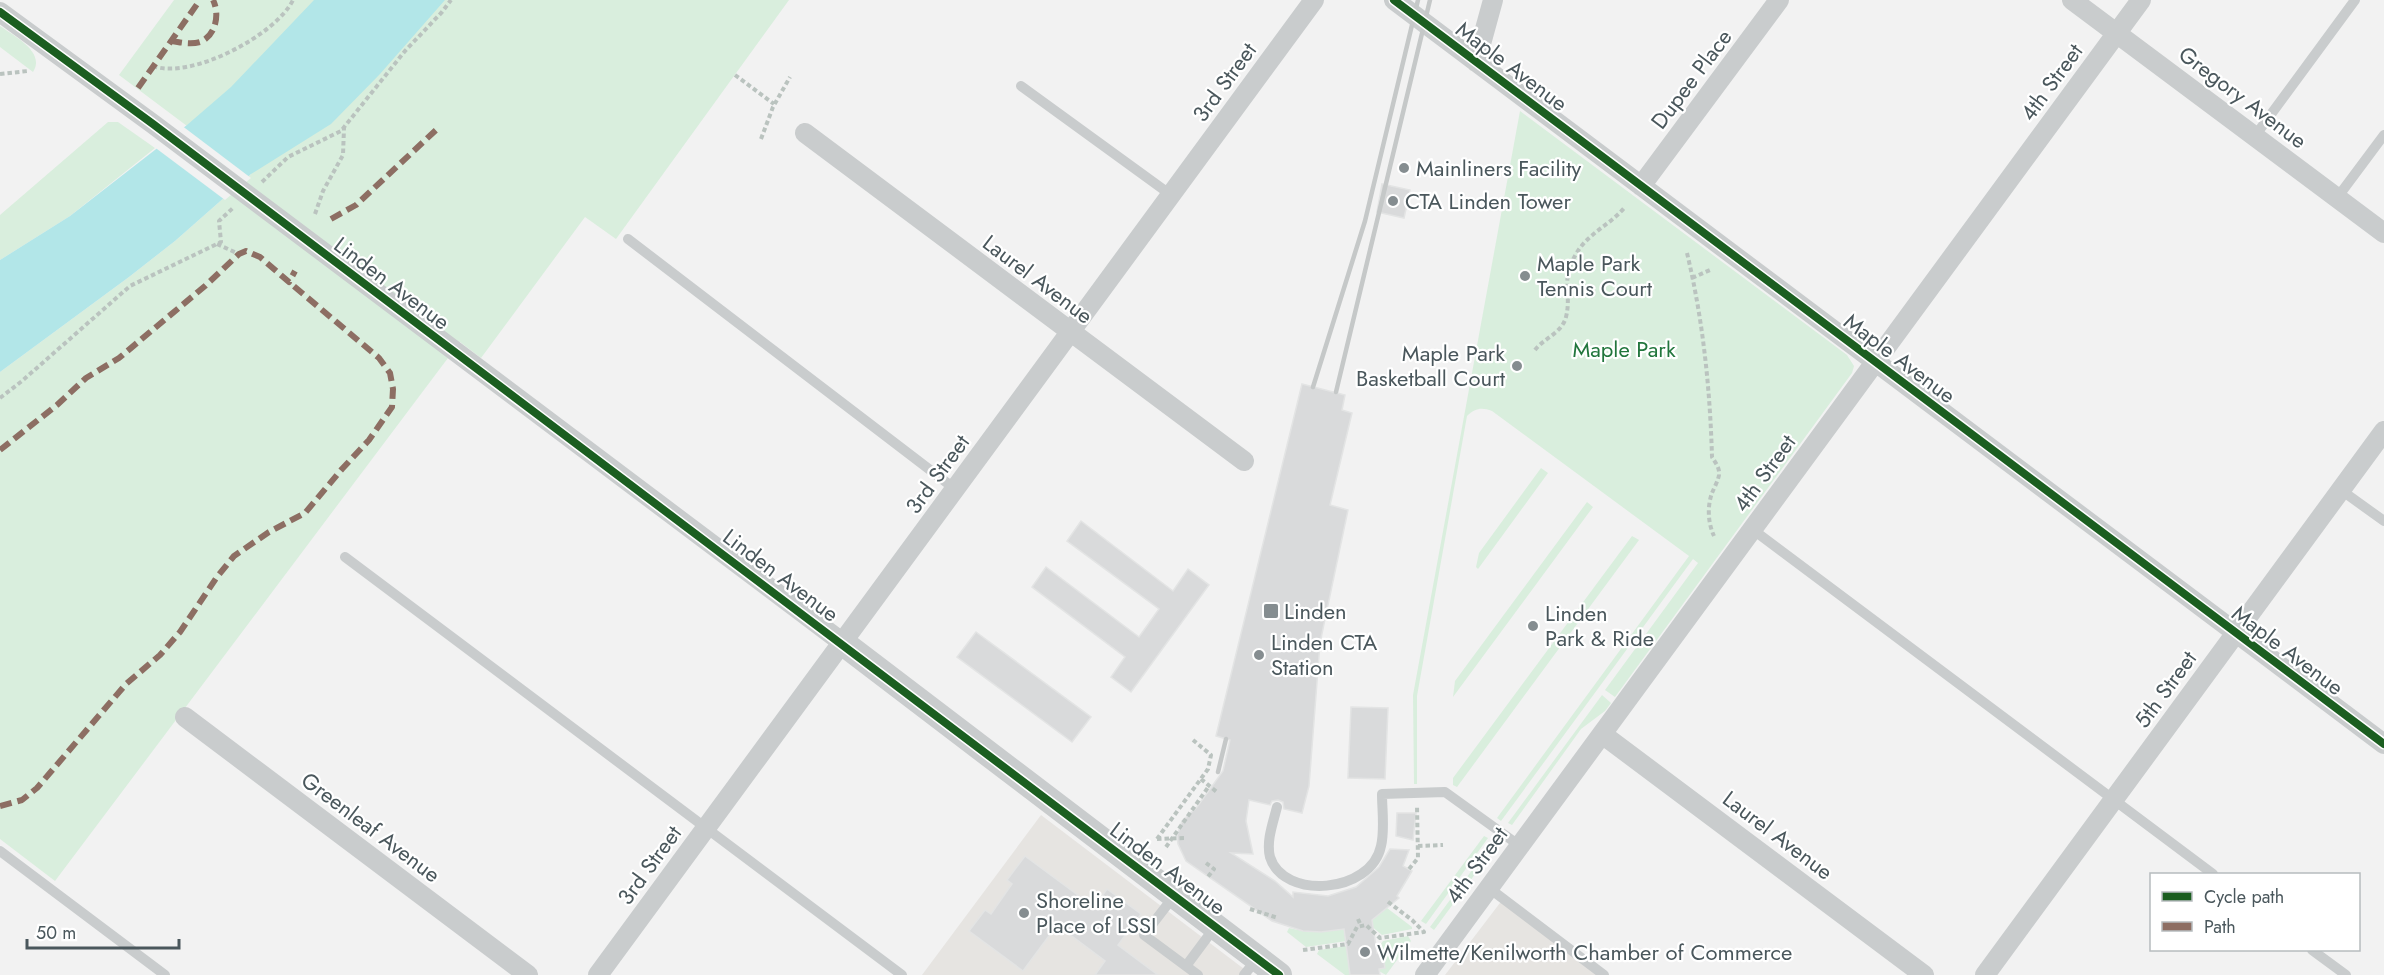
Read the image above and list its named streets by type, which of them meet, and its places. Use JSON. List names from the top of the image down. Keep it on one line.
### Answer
{"streets":{"street":["Maple Avenue","Dupee Place","3rd Street","4th Street","Gregory Avenue","Laurel Avenue","Linden Avenue","5th Street","Greenleaf Avenue"]},"crossings":[["Maple Avenue","Dupee Place"],["Maple Avenue","4th Street"],["Maple Avenue","5th Street"],["3rd Street","Laurel Avenue"],["3rd Street","Linden Avenue"],["4th Street","Gregory Avenue"],["4th Street","Laurel Avenue"]],"parks":["Maple Park"],"places":{"other":["Mainliners Facility","CTA Linden Tower","Maple Park Tennis Court","Maple Park Basketball Court","Linden Park & Ride","Linden CTA Station","Shoreline Place of LSSI","Wilmette/Kenilworth Chamber of Commerce"],"transit":["Linden"]},"legend":["Cycle path","Path"],"scale_bar":"50 m"}
